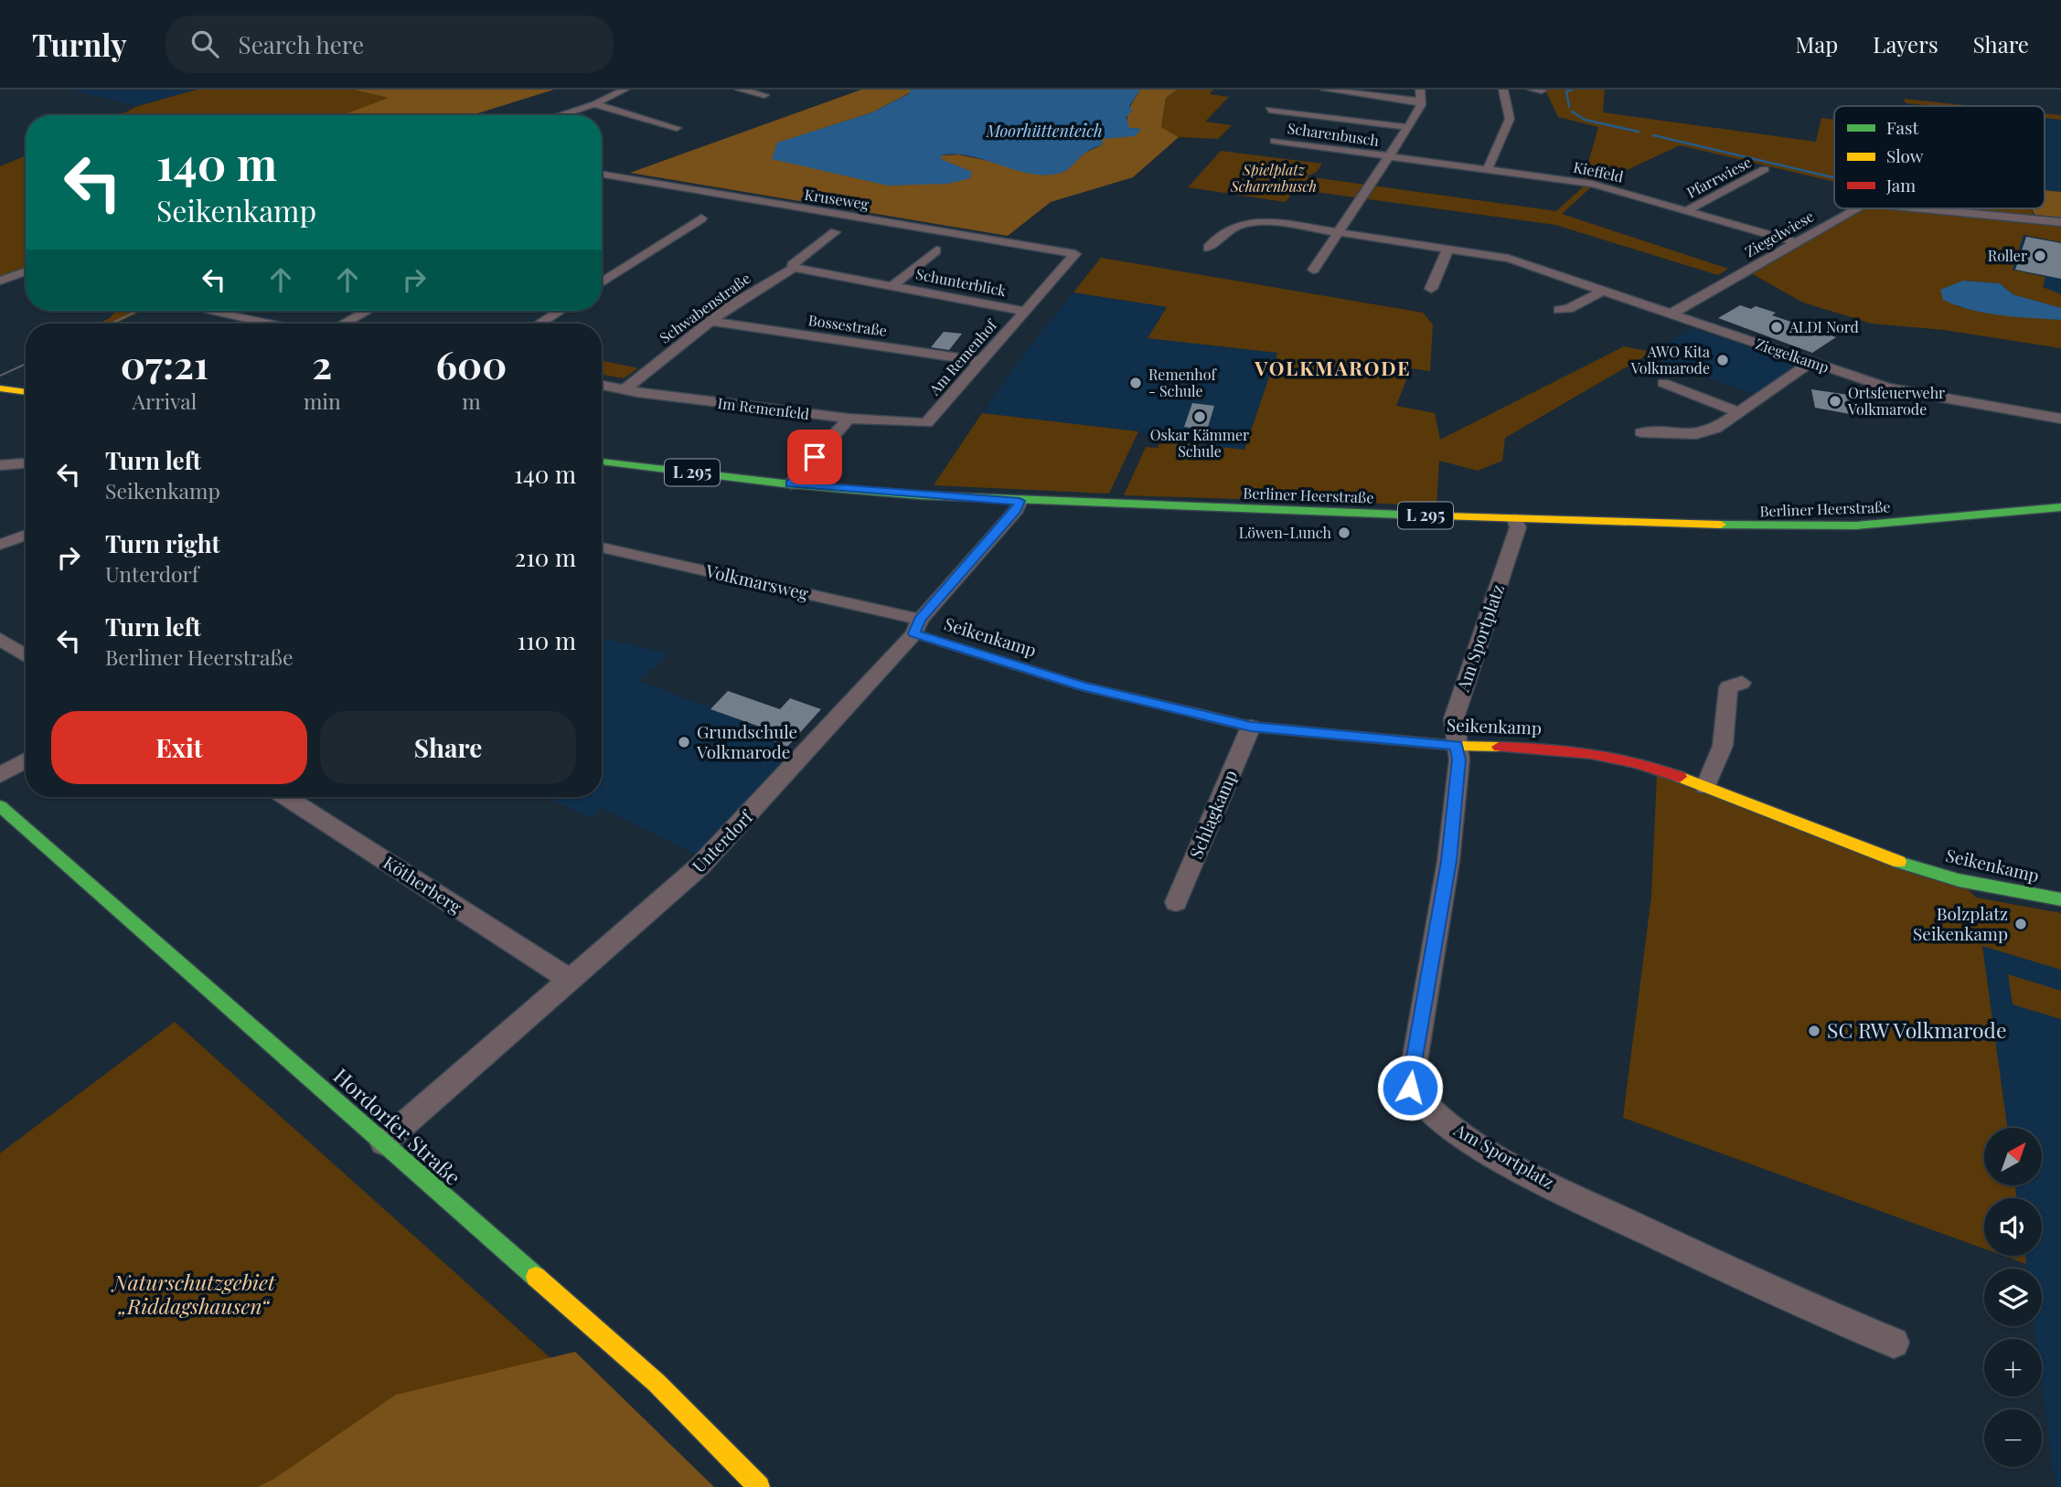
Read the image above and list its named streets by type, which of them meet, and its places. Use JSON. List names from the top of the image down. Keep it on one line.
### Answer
{"streets":{"main road":["L 295","Berliner Heerstraße","Seikenkamp","Hordorfer Straße"],"street":["Scharenbusch","Kieffeld","Pfarrwiese","Kruseweg","Ziegelwiese","Schunterblick","Schwabenstraße","Bossestraße","Ziegelkamp","Am Remenhof","Im Remenfeld","Volkmarsweg","Am Sportplatz","Schlagkamp","Unterdorf","Kötherberg"]},"crossings":[["Scharenbusch","Kieffeld"],["Scharenbusch","Ziegelkamp"],["Kieffeld","Pfarrwiese"],["Kieffeld","Ziegelwiese"],["Kruseweg","Am Remenhof"],["Ziegelwiese","Ziegelkamp"],["Schunterblick","Schwabenstraße"],["Schunterblick","Am Remenhof"],["Schwabenstraße","Bossestraße"],["Schwabenstraße","Im Remenfeld"],["Bossestraße","Am Remenhof"],["Am Remenhof","Im Remenfeld"],["Berliner Heerstraße","Am Sportplatz"],["Berliner Heerstraße","Unterdorf"],["Volkmarsweg","Seikenkamp"],["Volkmarsweg","Unterdorf"],["Seikenkamp","Am Sportplatz"],["Seikenkamp","Schlagkamp"],["Seikenkamp","Unterdorf"],["Unterdorf","Kötherberg"],["Unterdorf","Hordorfer Straße"]],"districts":["VOLKMARODE"],"water":["Moorhüttenteich"],"parks":["Spielplatz Scharenbusch","Naturschutzgebiet „Riddagshausen“"],"places":["Roller","ALDI Nord","AWO Kita Volkmarode","Remenhof - Schule","Ortsfeuerwehr Volkmarode","Oskar Kämmer Schule","Löwen-Lunch","Grundschule Volkmarode","Bolzplatz Seikenkamp","SC RW Volkmarode"],"legend":["Fast","Slow","Jam"],"north":"top right","page":{"header":"Turnly","search":"Search here","nav":["Map","Layers","Share"],"turn":["140 m","Seikenkamp"],"eta":["07:21","Arrival","2","min","600","m"],"list":[{"name":"Turn left","note":"Seikenkamp","value":"140 m"},{"name":"Turn right","note":"Unterdorf","value":"210 m"},{"name":"Turn left","note":"Berliner Heerstraße","value":"110 m"}],"buttons":["Exit","Share"],"map_buttons":["+","−"]}}
